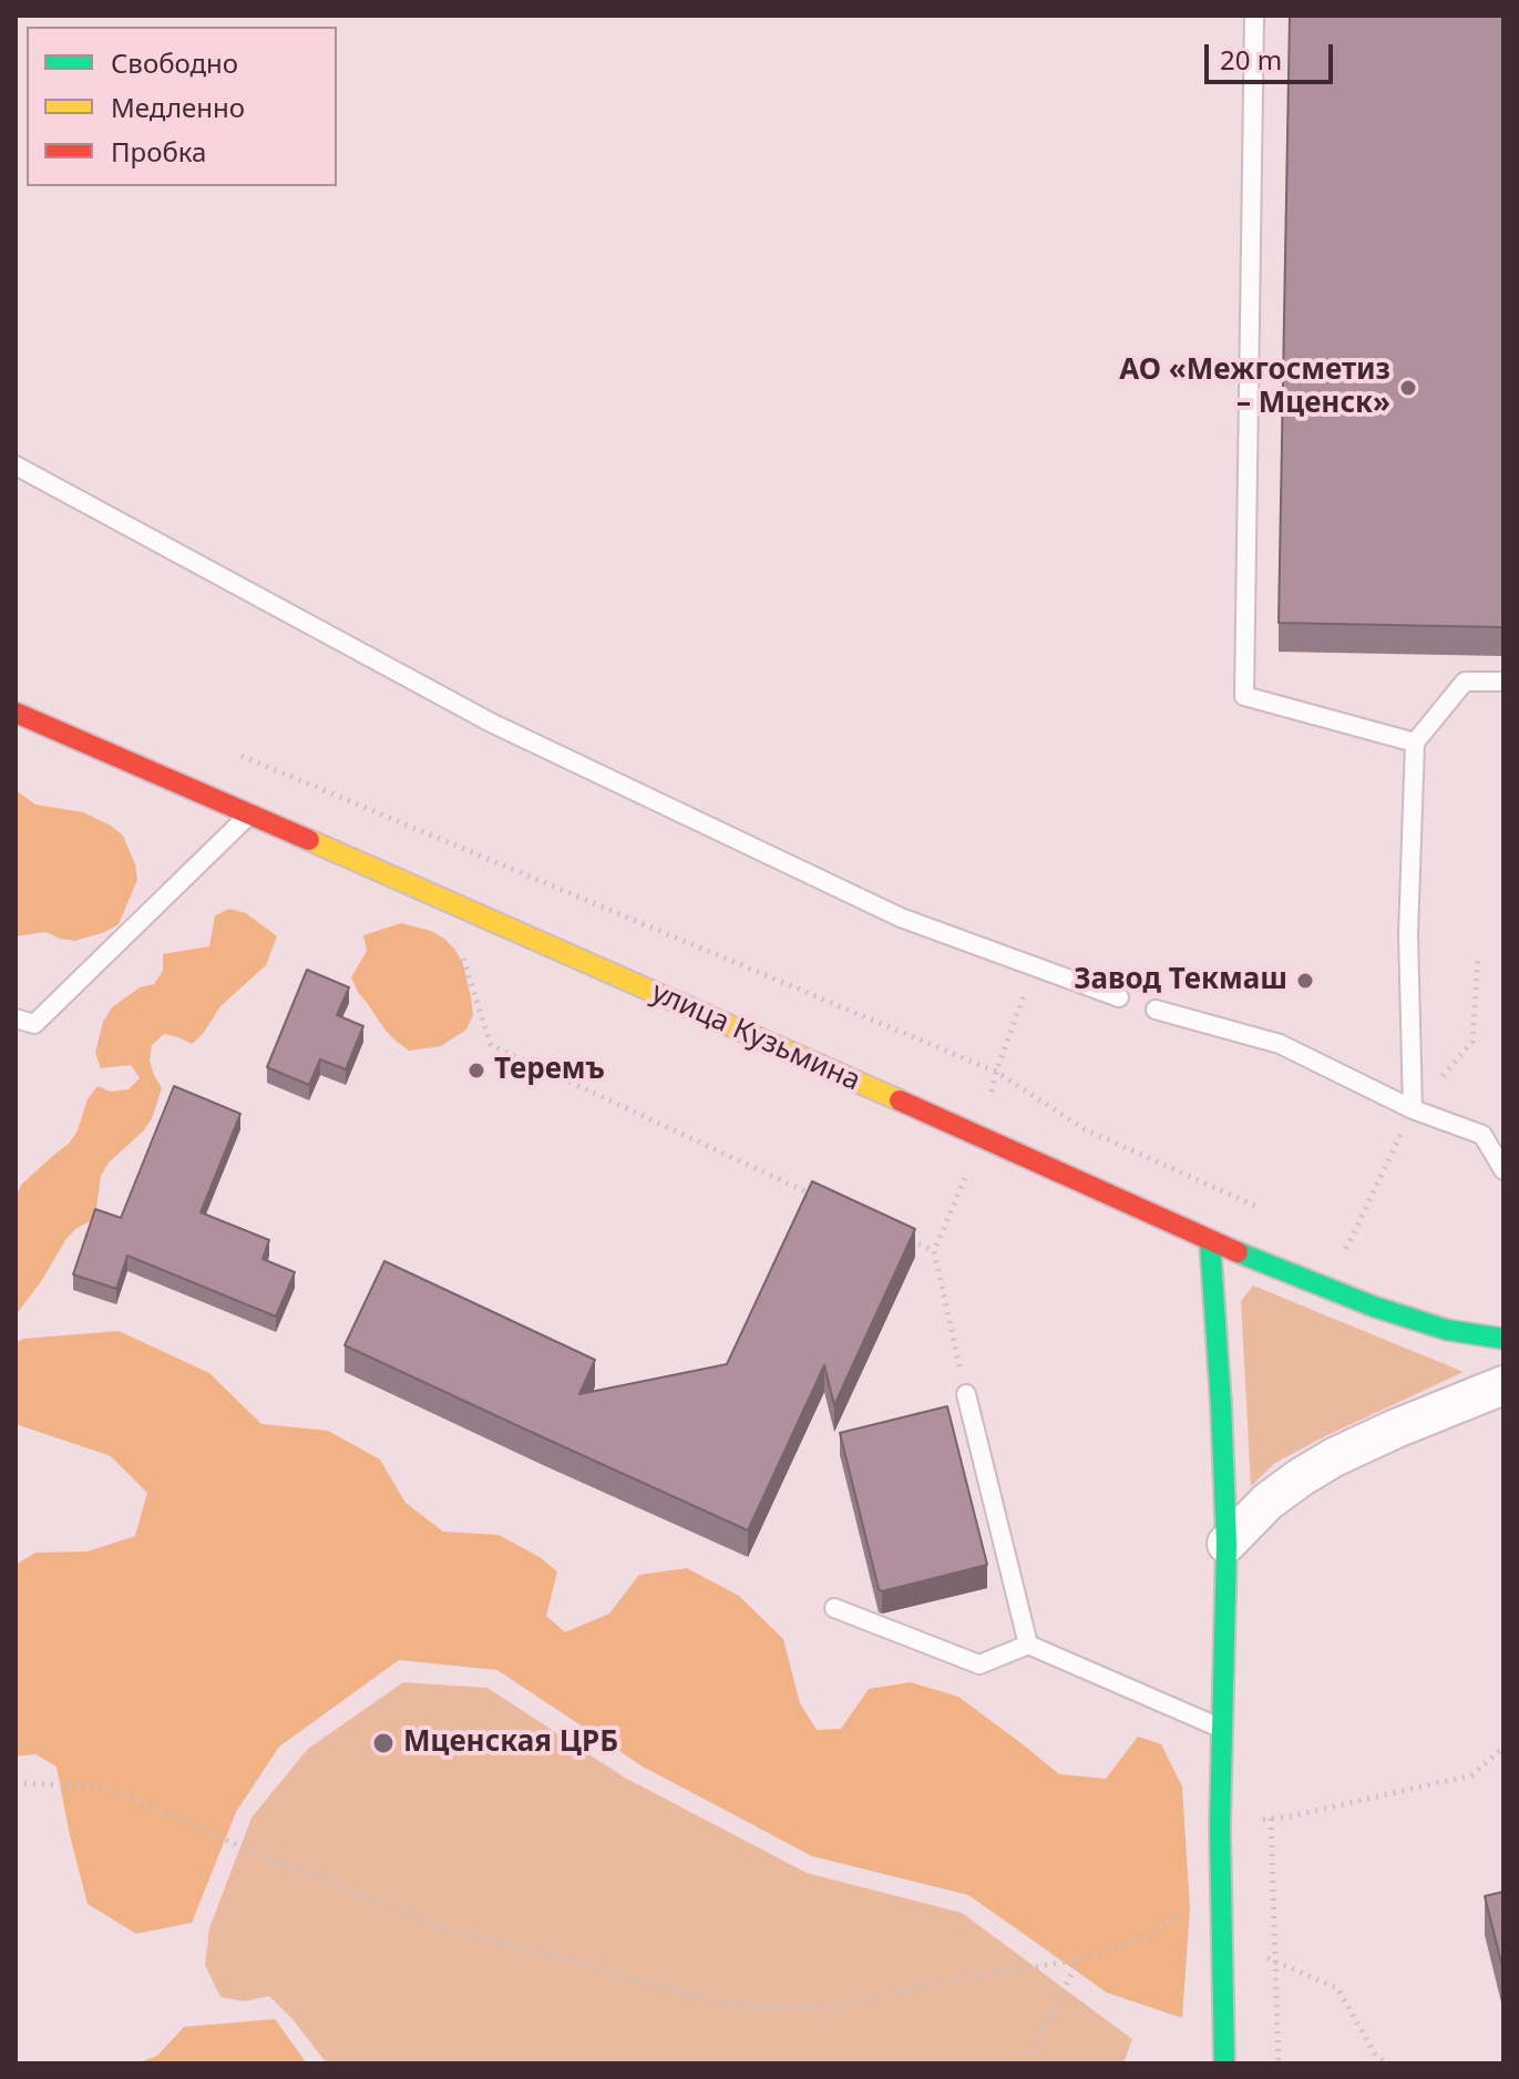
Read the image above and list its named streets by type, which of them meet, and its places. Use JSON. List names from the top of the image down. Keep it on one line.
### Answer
{"streets":{"main road":["улица Кузьмина"]},"places":["АО «Межгосметиз – Мценск»","Завод Текмаш","Теремъ","Мценская ЦРБ"],"legend":["Свободно","Медленно","Пробка"],"scale_bar":"20 m"}
